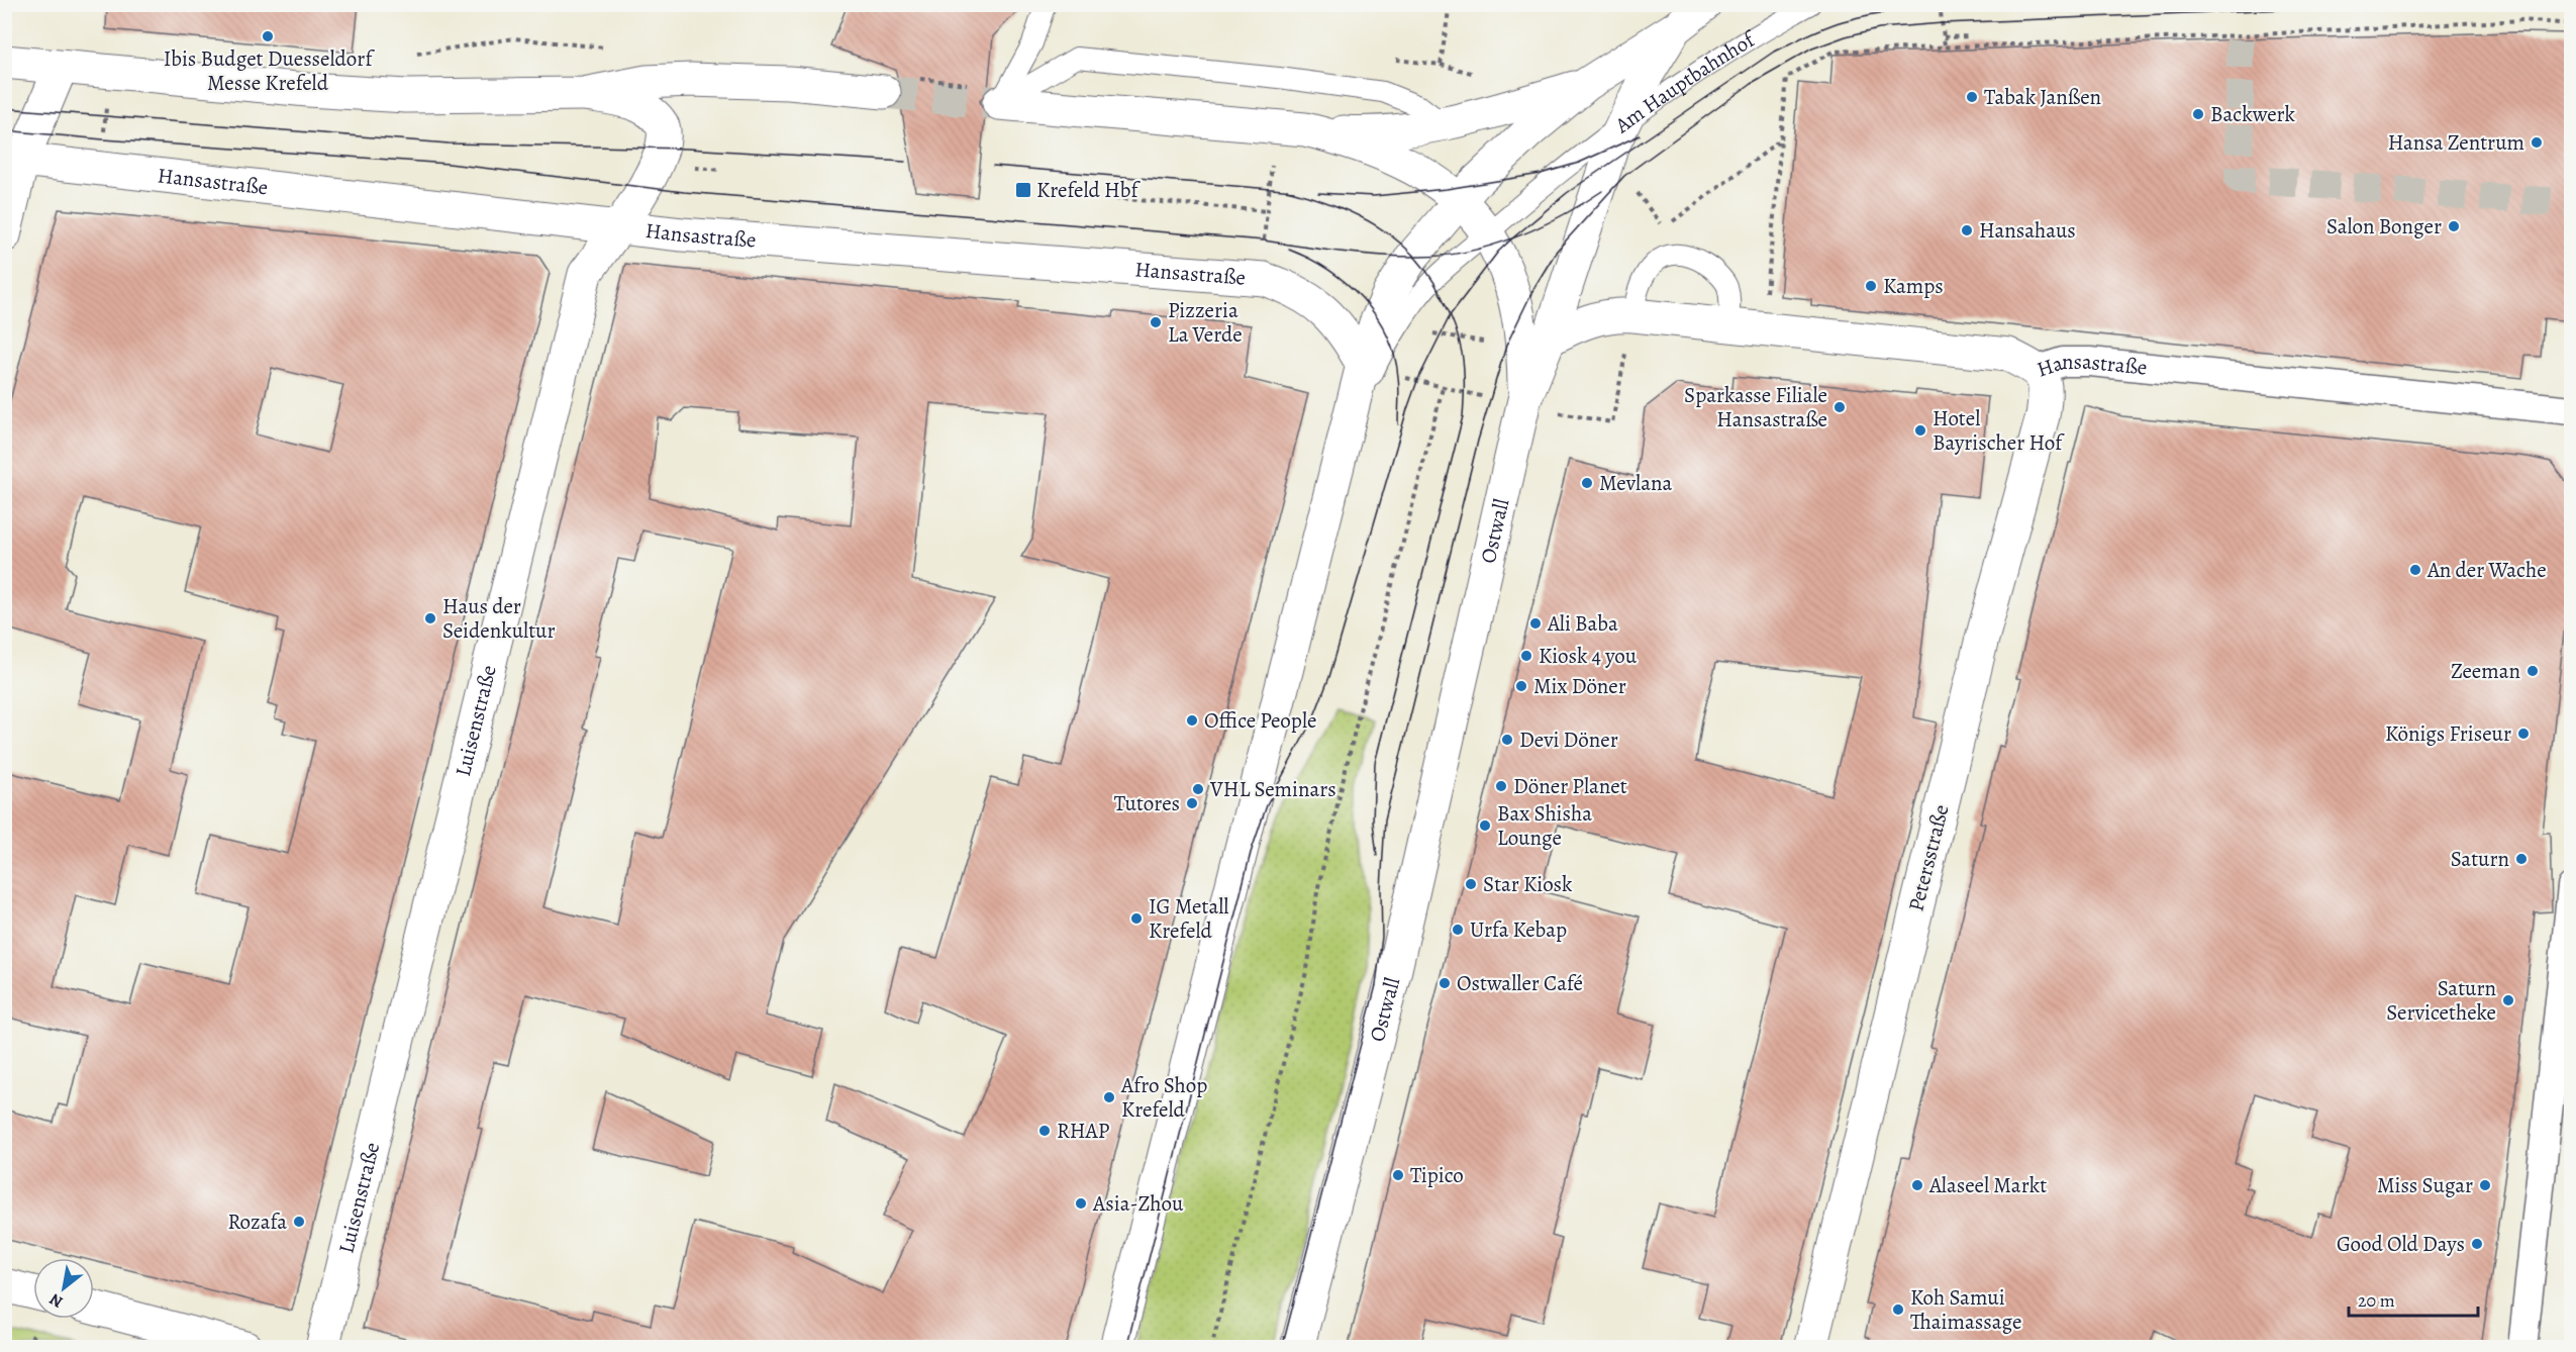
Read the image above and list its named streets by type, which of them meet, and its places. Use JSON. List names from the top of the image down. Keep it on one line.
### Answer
{"streets":{"street":["Am Hauptbahnhof","Hansastraße","Ostwall","Luisenstraße","Petersstraße"]},"crossings":[["Hansastraße","Luisenstraße"],["Hansastraße","Petersstraße"]],"places":{"other":["Ibis Budget Duesseldorf Messe Krefeld","Tabak Janßen","Backwerk","Hansa Zentrum","Salon Bonger","Hansahaus","Kamps","Pizzeria La Verde","Sparkasse Filiale Hansastraße","Hotel Bayrischer Hof","Mevlana","An der Wache","Haus der Seidenkultur","Ali Baba","Kiosk 4 you","Zeeman","Mix Döner","Office People","Königs Friseur","Devi Döner","Döner Planet","VHL Seminars","Tutores","Bax Shisha Lounge","Saturn","Star Kiosk","IG Metall Krefeld","Urfa Kebap","Ostwaller Café","Saturn Servicetheke","Afro Shop Krefeld","RHAP","Tipico","Alaseel Markt","Miss Sugar","Asia-Zhou","Rozafa","Good Old Days","Koh Samui Thaimassage"],"transit":["Krefeld Hbf"]},"scale_bar":"20 m","north":"bottom left"}
